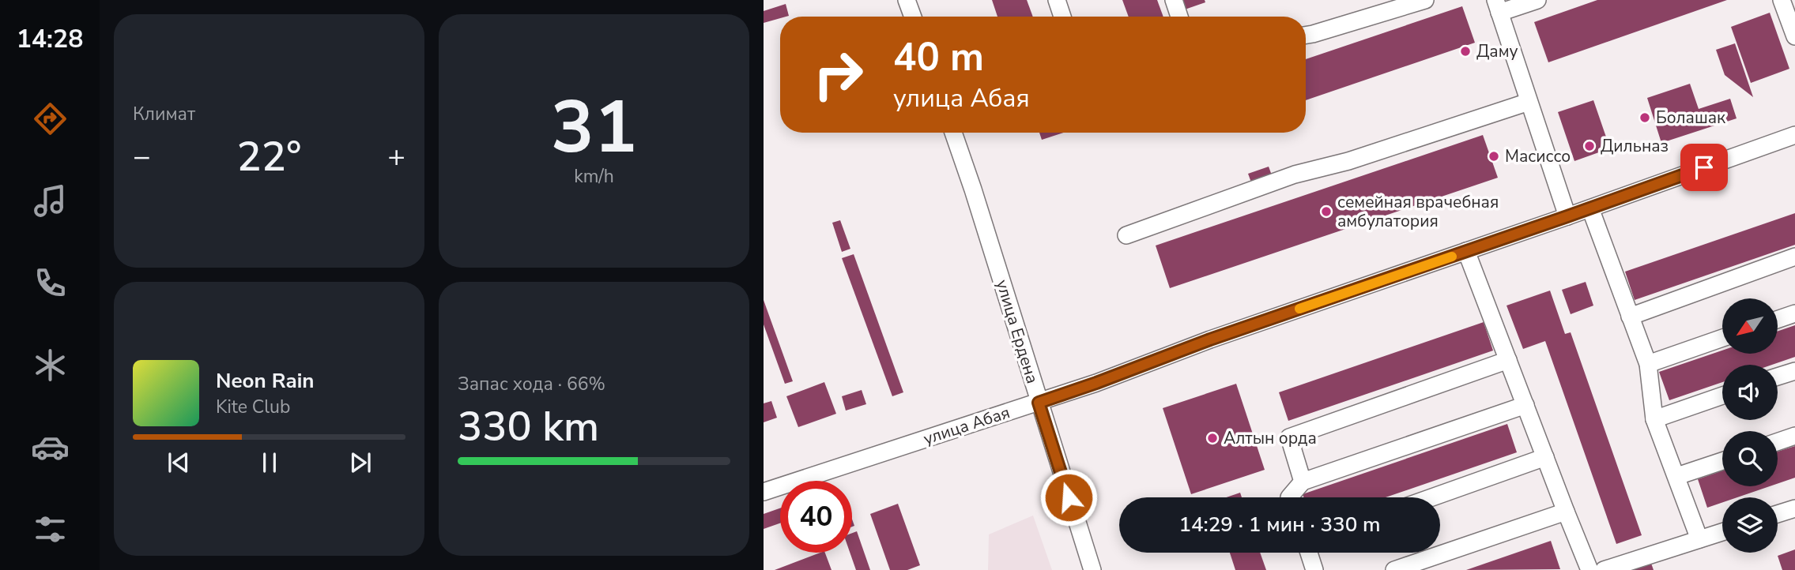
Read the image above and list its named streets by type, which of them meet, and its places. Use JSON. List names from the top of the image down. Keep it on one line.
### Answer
{"streets":{"street":["улица Ердена","улица Абая"]},"crossings":[["улица Ердена","улица Абая"]],"places":["Даму","Болашак","Дильназ","Масиссо","семейная врачебная амбулатория","Алтын орда"],"north":"bottom left","page":{"tabs":"14:28","tile":["Климат",["31","km/h"],["Запас хода · 66%","330 km"]],"turn":["40 m","улица Абая"],"heat":["−","22°","+"],"song":["Neon Rain","Kite Club"],"limit":"40","trip":"14:29 · 1 мин · 330 m"}}
